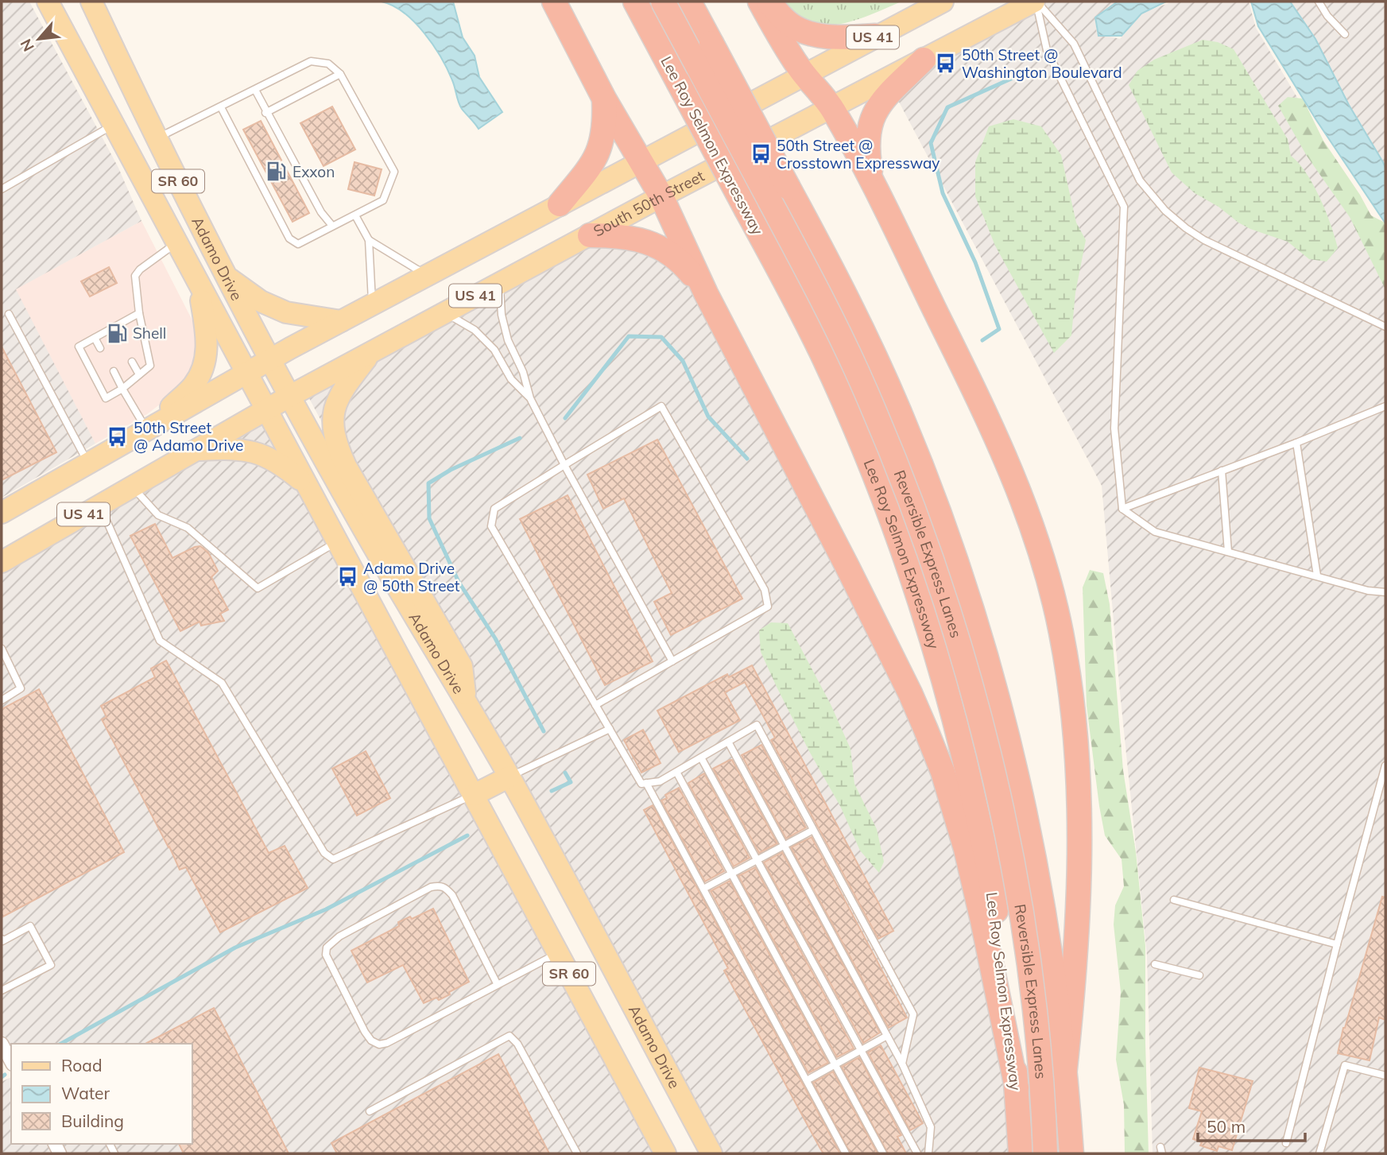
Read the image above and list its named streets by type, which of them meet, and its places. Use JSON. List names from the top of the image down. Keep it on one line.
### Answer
{"streets":{"highway":["Lee Roy Selmon Expressway","Reversible Express Lanes"],"main road":["US 41","SR 60","South 50th Street","Adamo Drive"]},"crossings":[["US 41","South 50th Street"],["US 41","Adamo Drive"],["South 50th Street","Adamo Drive"]],"places":{"bus stop":["50th Street @ Washington Boulevard","50th Street @ Crosstown Expressway","50th Street @ Adamo Drive","Adamo Drive @ 50th Street"],"fuel station":["Exxon","Shell"]},"legend":["Road","Water","Building"],"scale_bar":"50 m","north":"bottom left"}
